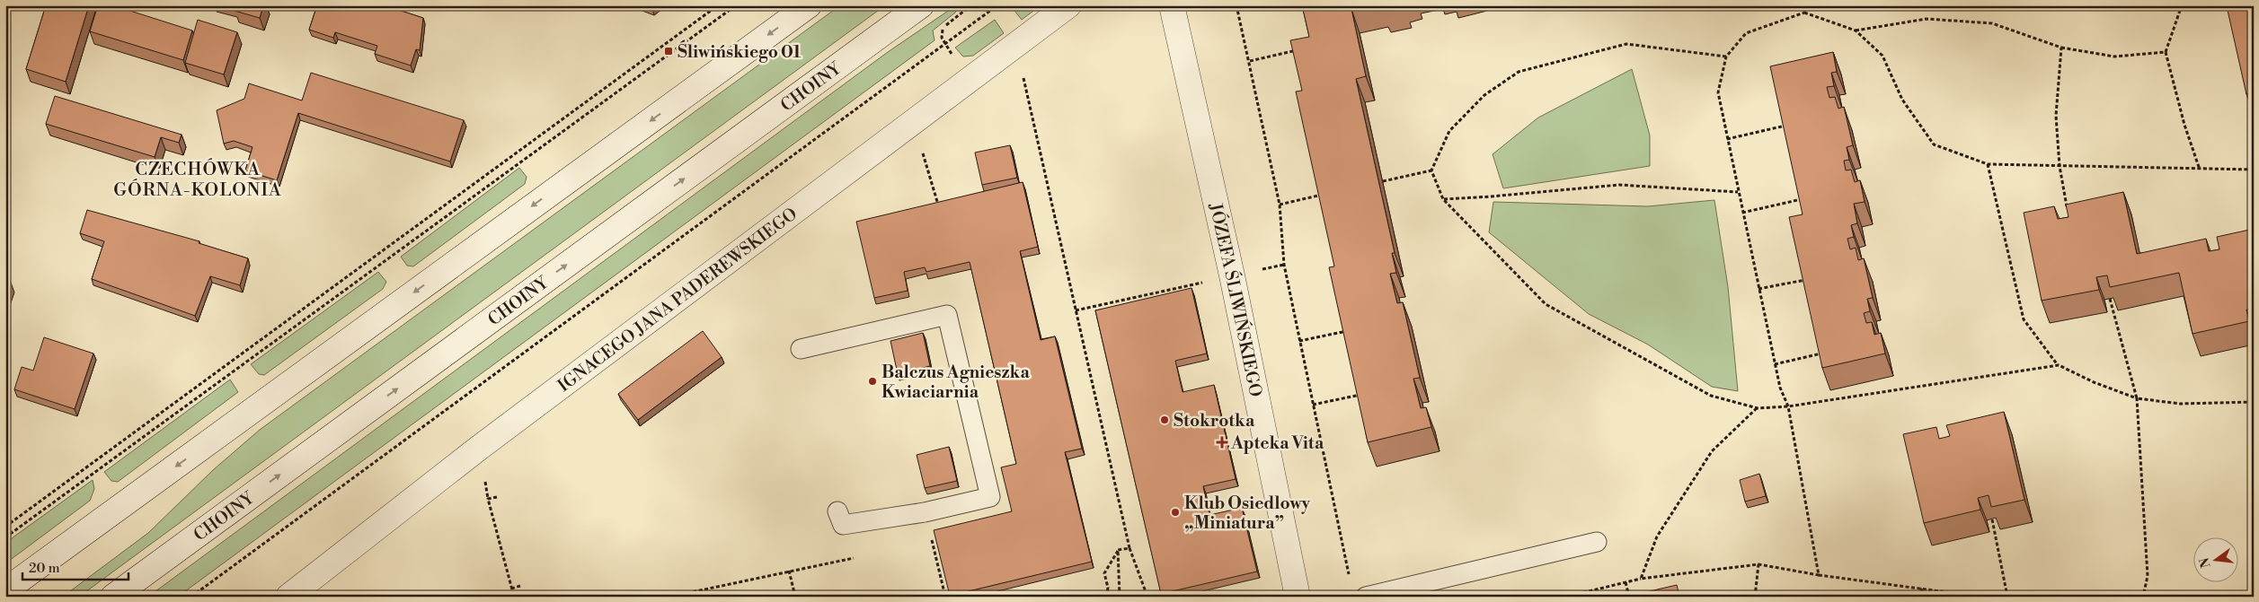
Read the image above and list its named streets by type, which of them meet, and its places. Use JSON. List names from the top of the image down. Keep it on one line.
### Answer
{"streets":{"street":["CHOINY","IGNACEGO JANA PADEREWSKIEGO","JÓZEFA ŚLIWIŃSKIEGO"]},"districts":["CZECHÓWKA GÓRNA-KOLONIA"],"places":{"transit":["Śliwińskiego 01"],"other":["Balczus Agnieszka Kwiaciarnia","Stokrotka","Klub Osiedlowy „Miniatura”"],"health":["Apteka Vita"]},"scale_bar":"20 m","north":"left"}
